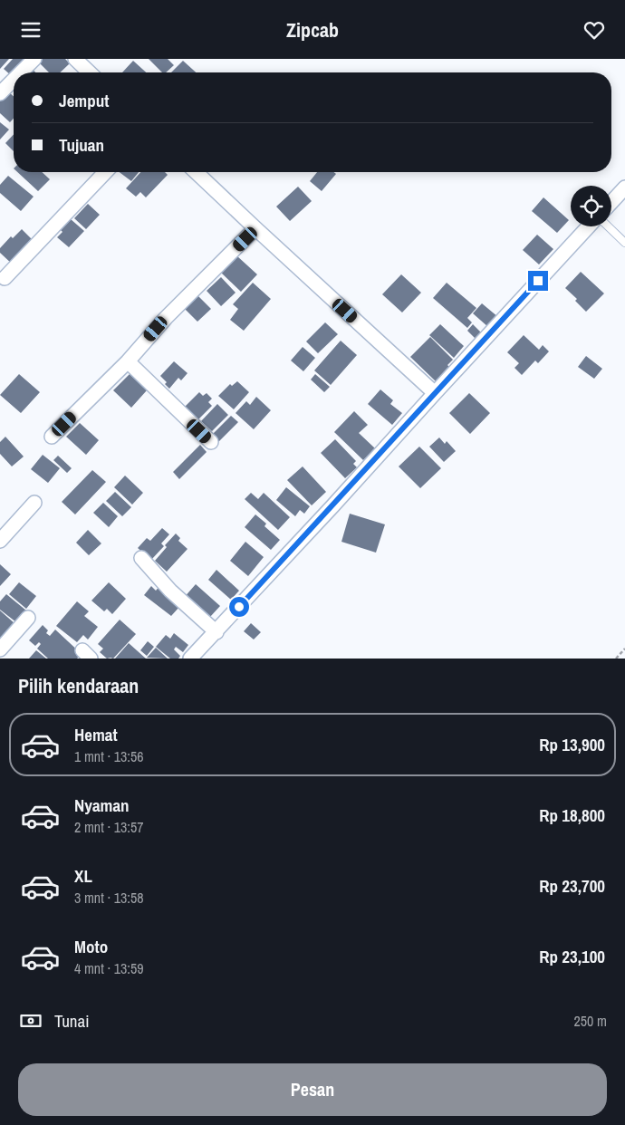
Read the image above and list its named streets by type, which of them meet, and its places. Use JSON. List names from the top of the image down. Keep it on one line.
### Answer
{"page":{"header":"Zipcab","banner":["Jemput","Tujuan"],"heading":"Pilih kendaraan","list":[{"name":"Hemat","note":"1 mnt · 13:56","value":"Rp 13,900"},{"name":"Nyaman","note":"2 mnt · 13:57","value":"Rp 18,800"},{"name":"XL","note":"3 mnt · 13:58","value":"Rp 23,700"},{"name":"Moto","note":"4 mnt · 13:59","value":"Rp 23,100"}],"pay":["Tunai","250 m"],"buttons":"Pesan"}}
